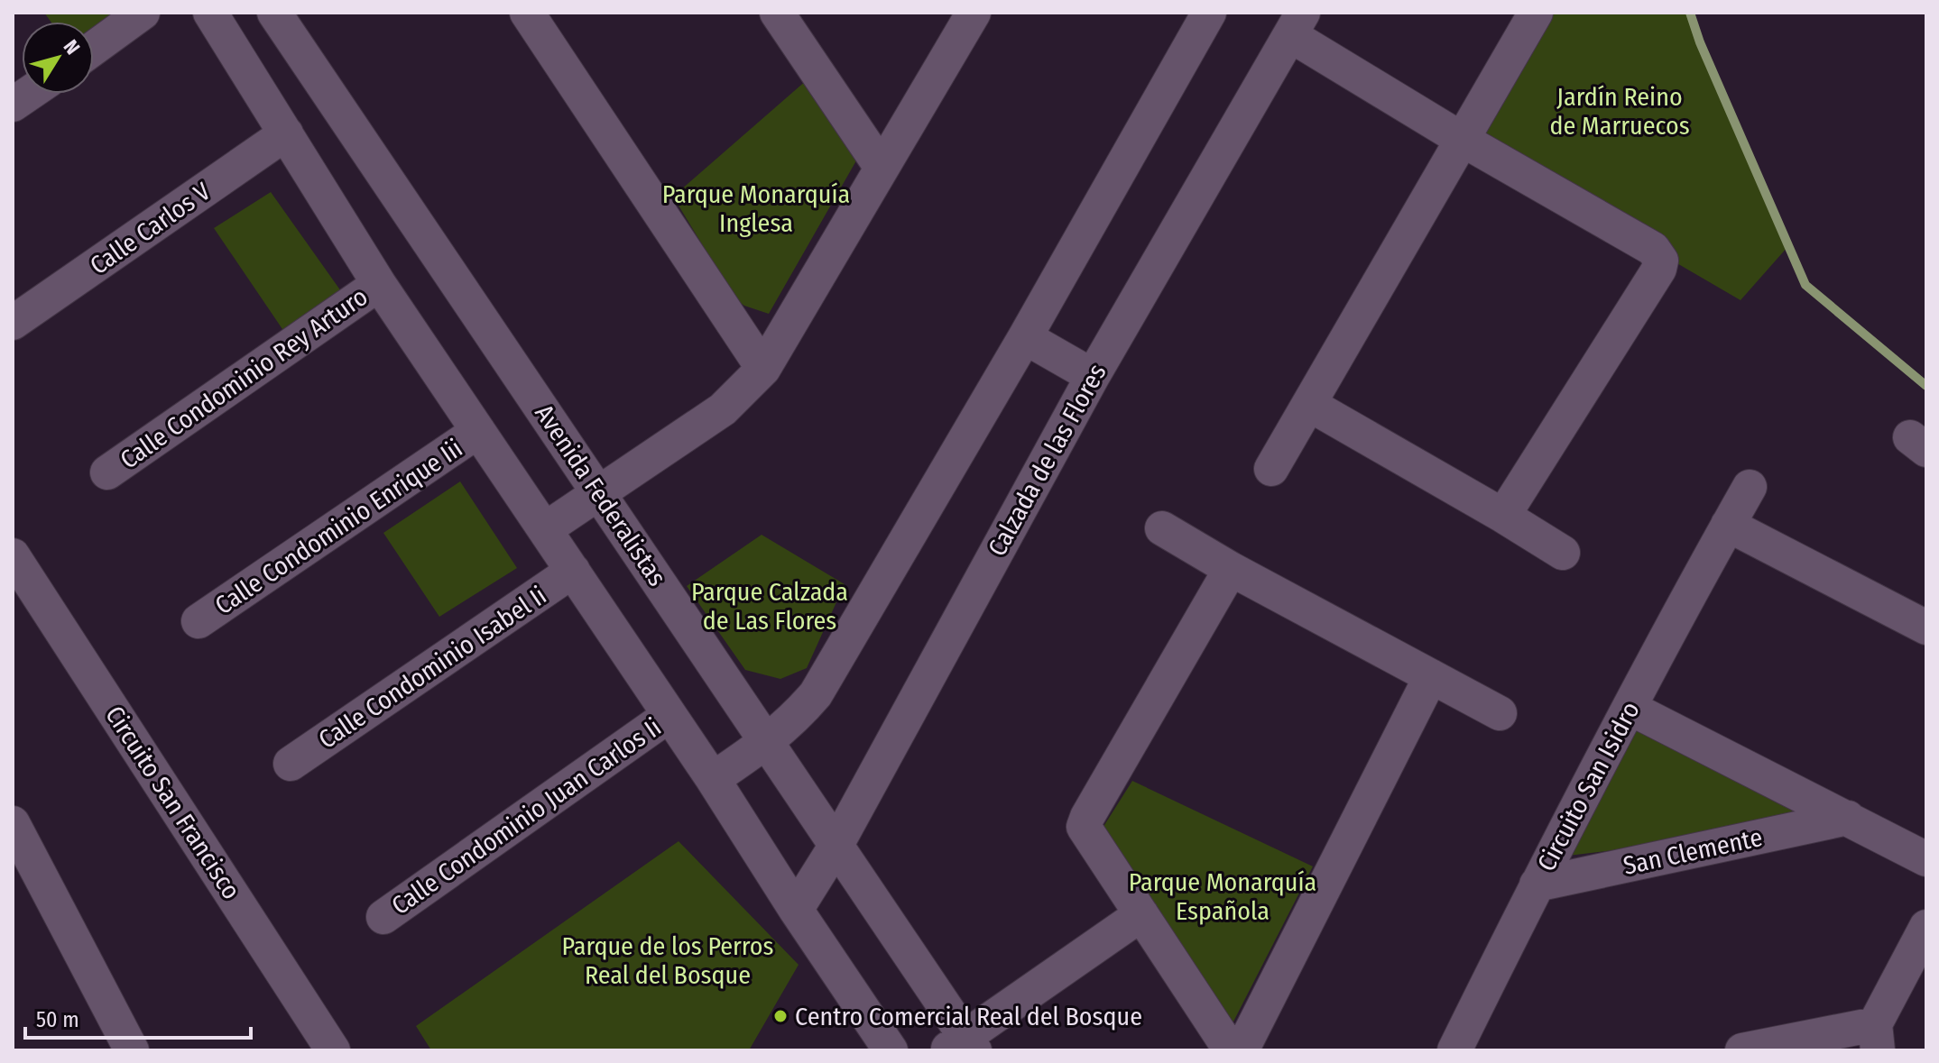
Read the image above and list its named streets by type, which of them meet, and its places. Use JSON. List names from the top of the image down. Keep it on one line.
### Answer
{"streets":{"street":["Calle Carlos V","Calle Condominio Rey Arturo","Calzada de las Flores","Avenida Federalistas","Calle Condominio Enrique Iii","Calle Condominio Isabel Ii","Circuito San Isidro","Circuito San Francisco","Calle Condominio Juan Carlos Ii","San Clemente"]},"crossings":[["Calzada de las Flores","Avenida Federalistas"],["Circuito San Isidro","San Clemente"]],"parks":["Jardín Reino de Marruecos","Parque Monarquía Inglesa","Parque Calzada de Las Flores","Parque Monarquía Española","Parque de los Perros Real del Bosque"],"places":["Centro Comercial Real del Bosque"],"scale_bar":"50 m","north":"top right"}
